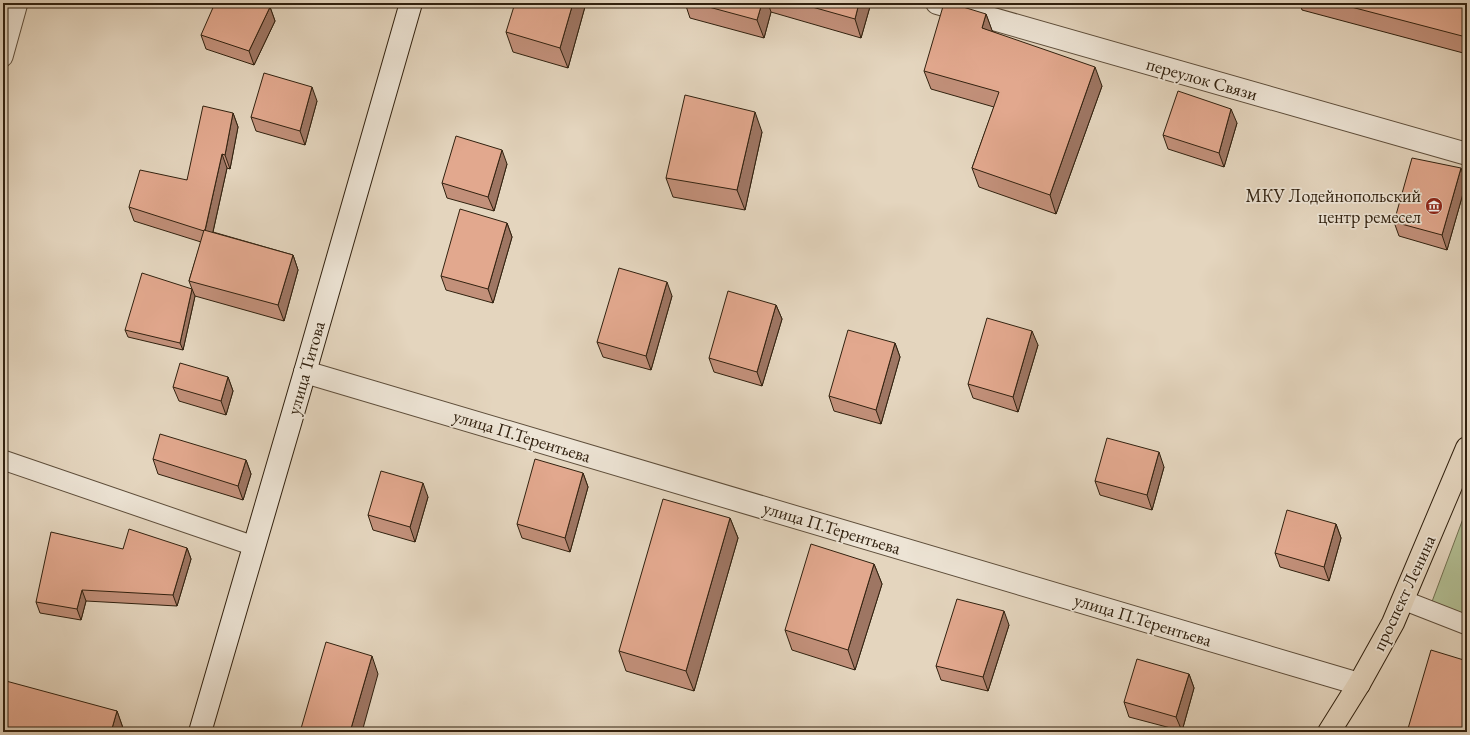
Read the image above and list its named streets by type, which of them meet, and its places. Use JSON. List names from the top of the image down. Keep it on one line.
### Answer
{"streets":{"main road":["проспект Ленина"],"street":["переулок Связи","улица Титова","улица П.Терентьева"]},"crossings":[["улица Титова","улица П.Терентьева"],["улица П.Терентьева","проспект Ленина"]],"places":{"museum":["МКУ Лодейнопольский центр ремесел"]}}
